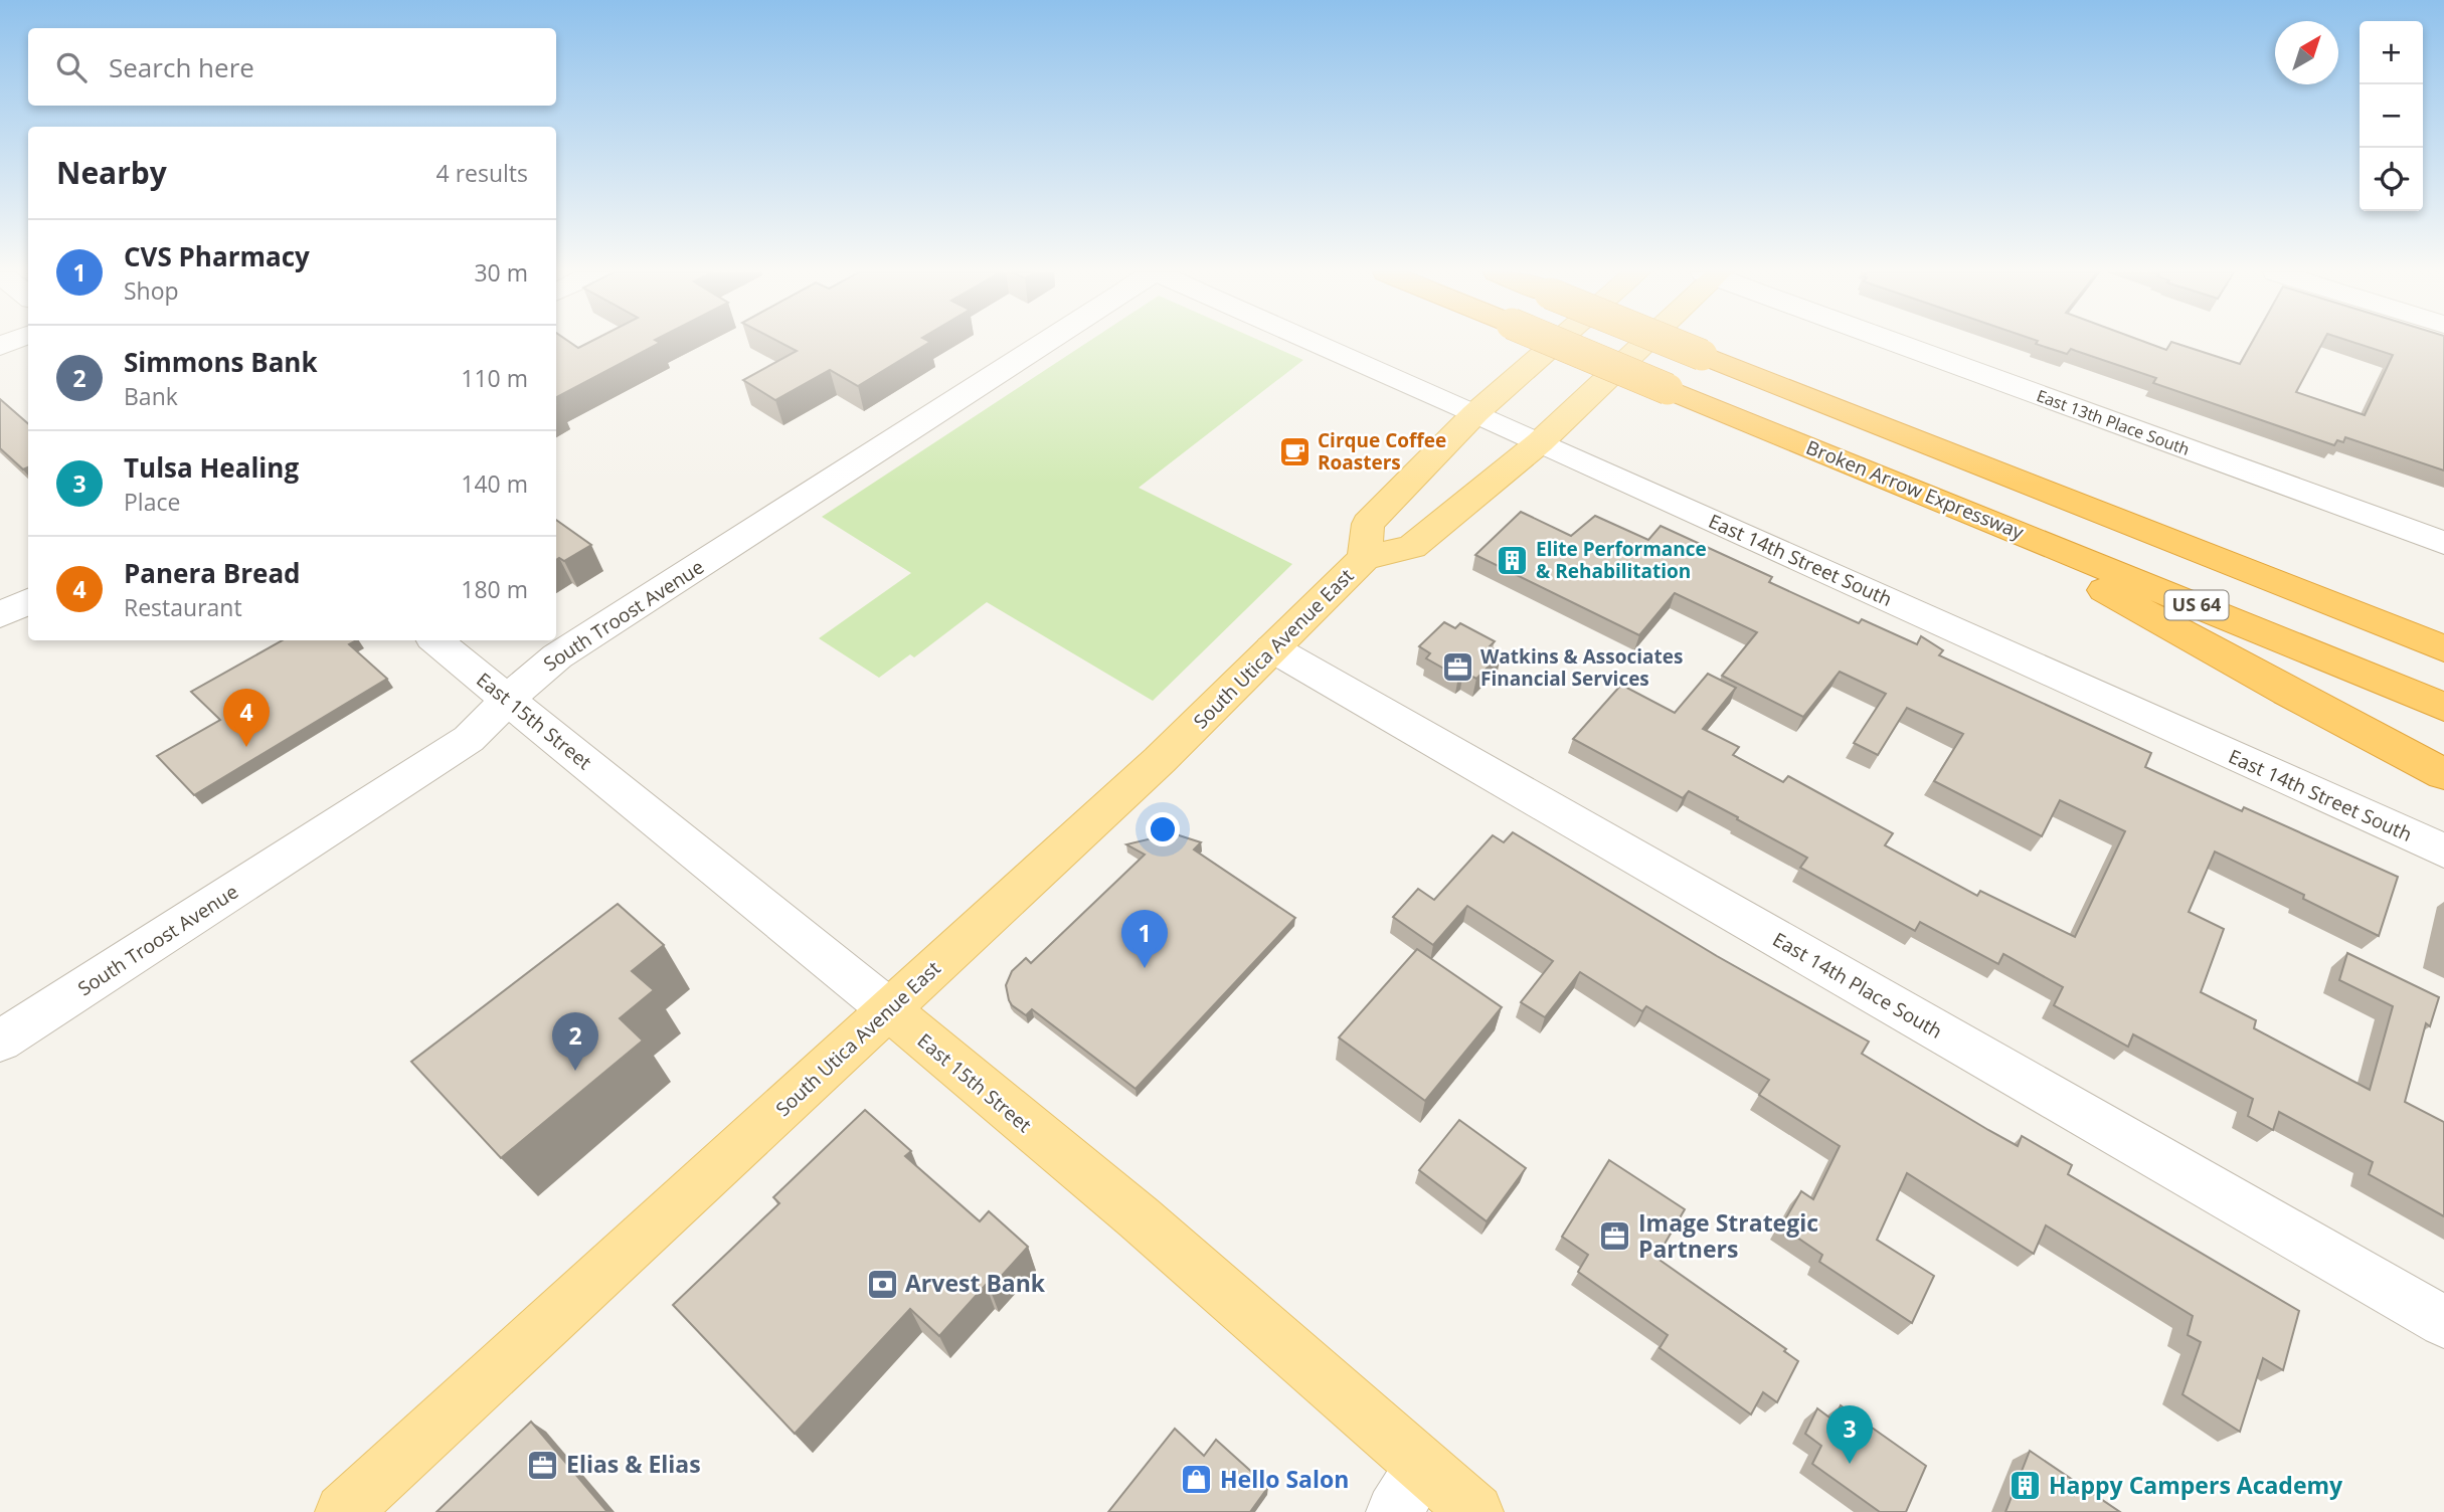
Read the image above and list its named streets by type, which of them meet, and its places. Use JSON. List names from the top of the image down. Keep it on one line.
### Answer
{"streets":{"highway":["Broken Arrow Expressway","US 64"],"main road":["South Utica Avenue East","East 15th Street"],"street":["East 13th Place South","East 14th Street South","South Troost Avenue","East 14th Place South"]},"crossings":[["East 14th Street South","South Utica Avenue East"],["South Troost Avenue","East 15th Street"],["South Utica Avenue East","East 15th Street"],["South Utica Avenue East","East 14th Place South"]],"places":{"cafe":["Cirque Coffee Roasters"],"building":["Elite Performance & Rehabilitation","Happy Campers Academy"],"office":["Watkins & Associates Financial Services","Image Strategic Partners","Elias & Elias"],"bank":["Arvest Bank"],"shop":["Hello Salon"]},"north":"top right","page":{"map_buttons":["+","−"],"search":"Search here","heading":["Nearby","4 results"],"list":[{"mark":"1","name":"CVS Pharmacy","note":"Shop","value":"30 m"},{"mark":"2","name":"Simmons Bank","note":"Bank","value":"110 m"},{"mark":"3","name":"Tulsa Healing","note":"Place","value":"140 m"},{"mark":"4","name":"Panera Bread","note":"Restaurant","value":"180 m"}],"pins":["4","1","2","3"]}}
